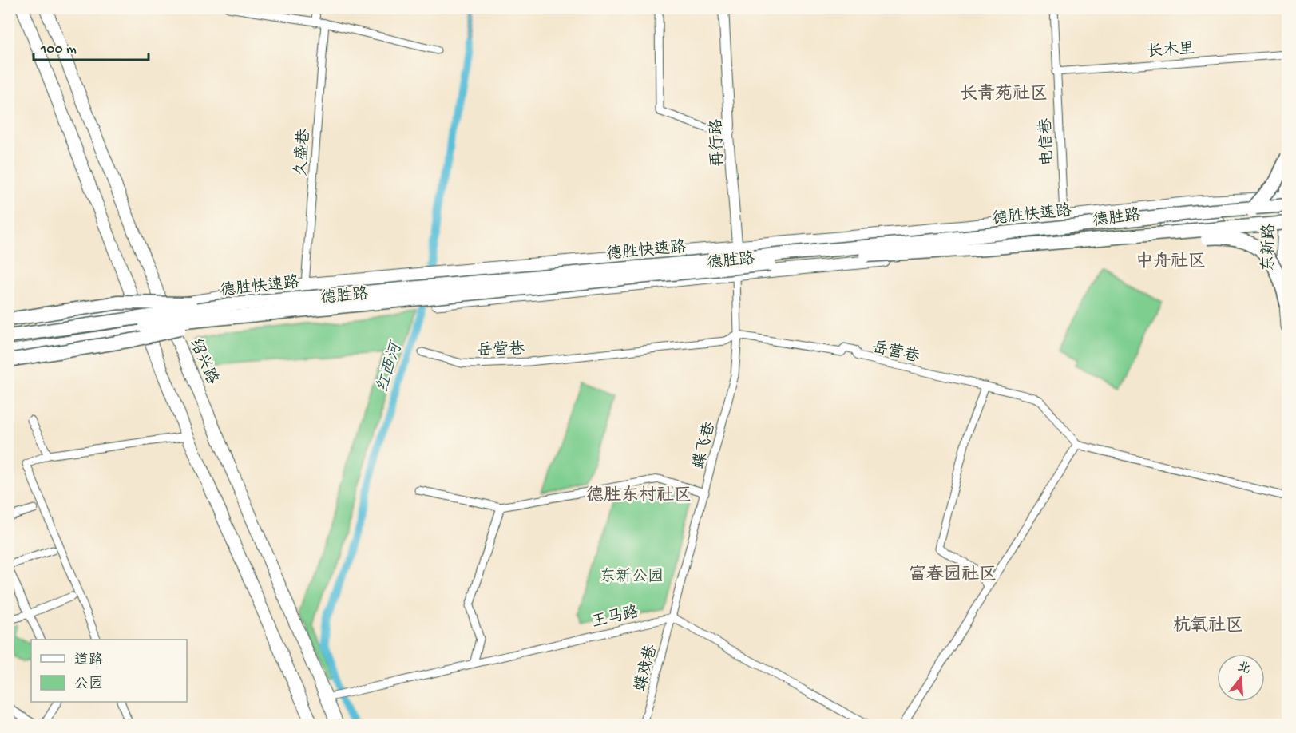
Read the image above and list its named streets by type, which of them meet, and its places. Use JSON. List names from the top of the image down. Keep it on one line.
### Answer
{"streets":{"highway":["德胜快速路"],"main road":["德胜路","东新路","绍兴路"],"street":["长木里","电信巷","再行路","久盛巷","岳营巷","蝶飞巷","王马路","蝶戏巷"]},"crossings":[["长木里","电信巷"],["电信巷","德胜路"],["再行路","德胜路"],["再行路","蝶飞巷"],["久盛巷","德胜路"],["德胜快速路","德胜路"],["德胜快速路","东新路"],["德胜路","东新路"],["德胜路","绍兴路"],["德胜路","蝶飞巷"],["岳营巷","蝶飞巷"],["绍兴路","王马路"],["蝶飞巷","王马路"],["蝶飞巷","蝶戏巷"],["王马路","蝶戏巷"]],"districts":["长青苑社区","中舟社区","德胜东村社区","富春园社区","杭氧社区"],"water":["红西河"],"parks":["东新公园"],"legend":["道路","公园"],"scale_bar":"100 m","north":"top"}
